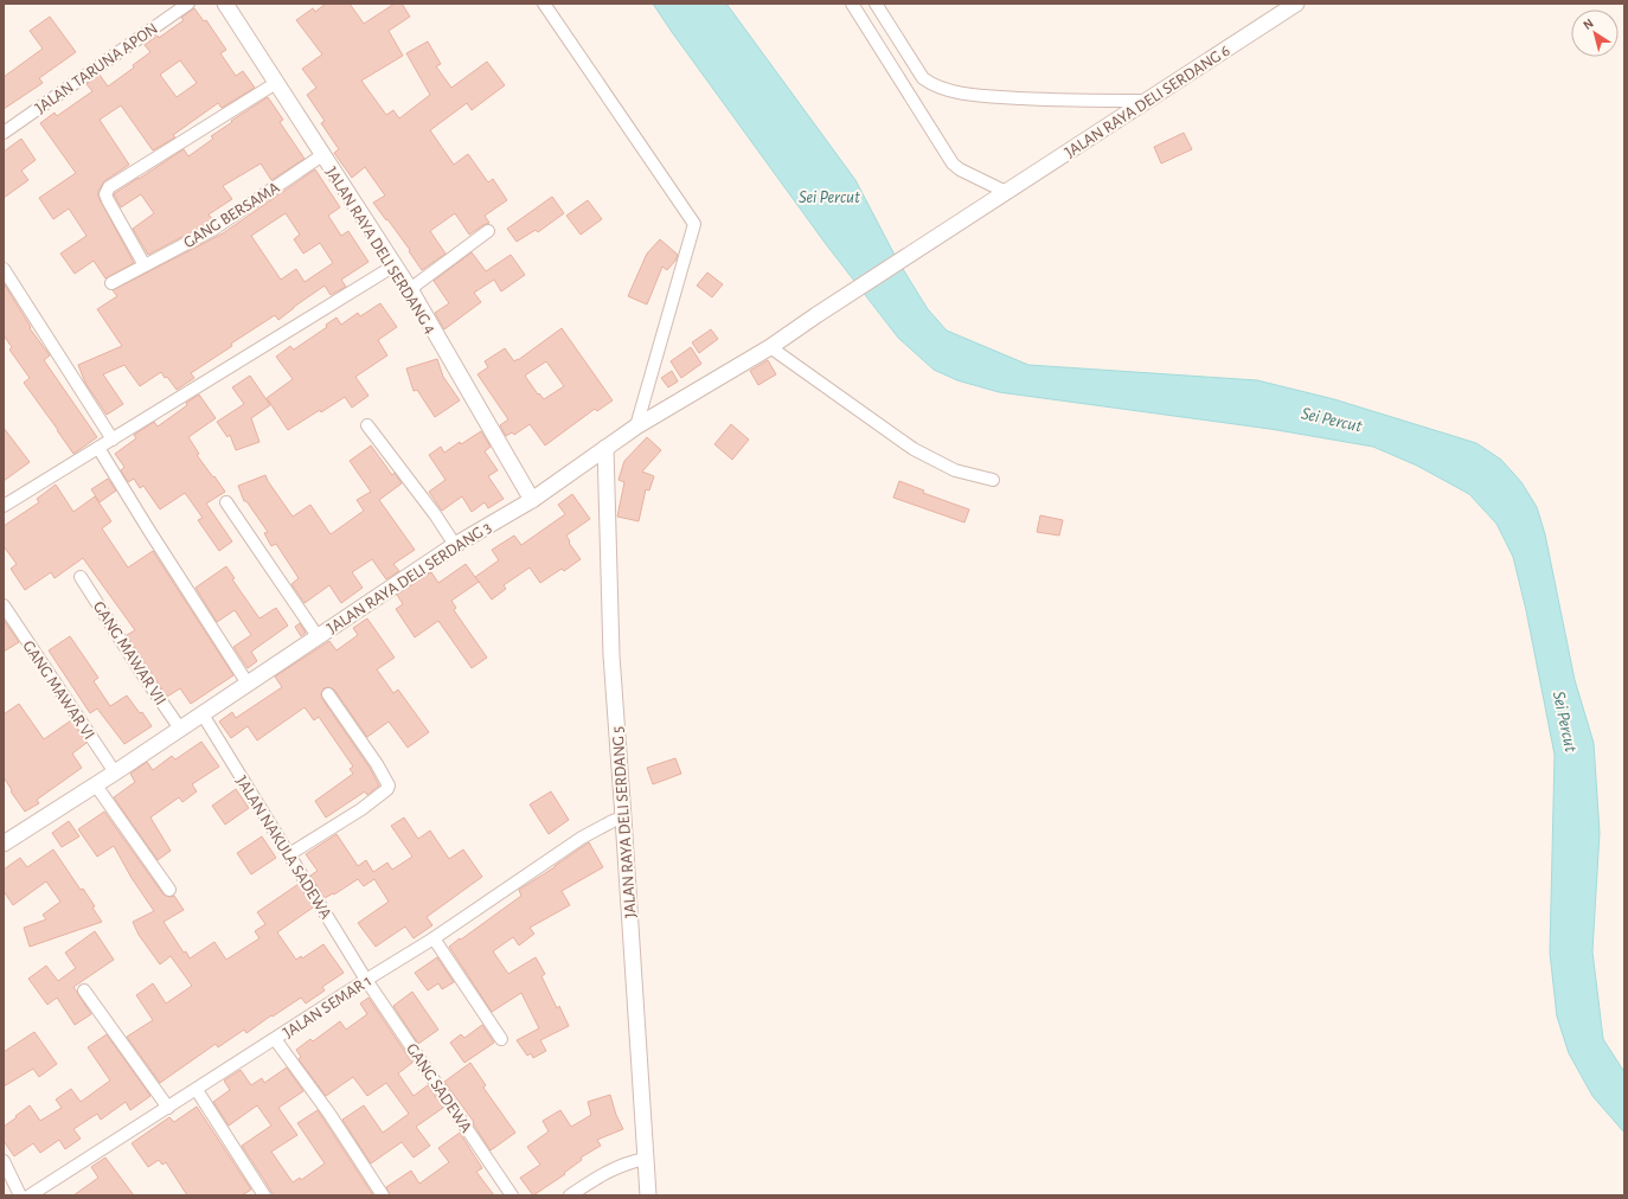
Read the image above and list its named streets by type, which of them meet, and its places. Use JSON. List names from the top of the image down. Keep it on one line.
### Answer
{"streets":{"street":["JALAN TARUNA APON","JALAN RAYA DELI SERDANG 6","GANG BERSAMA","JALAN RAYA DELI SERDANG 4","JALAN RAYA DELI SERDANG 3","GANG MAWAR VII","GANG MAWAR VI","JALAN RAYA DELI SERDANG 5","JALAN NAKULA SADEWA","JALAN SEMAR 1","GANG SADEWA"]},"crossings":[["JALAN RAYA DELI SERDANG 6","JALAN RAYA DELI SERDANG 3"],["GANG BERSAMA","JALAN RAYA DELI SERDANG 4"],["JALAN RAYA DELI SERDANG 4","JALAN RAYA DELI SERDANG 3"],["JALAN RAYA DELI SERDANG 3","GANG MAWAR VII"],["JALAN RAYA DELI SERDANG 3","GANG MAWAR VI"],["JALAN RAYA DELI SERDANG 3","JALAN RAYA DELI SERDANG 5"],["JALAN RAYA DELI SERDANG 3","JALAN NAKULA SADEWA"],["JALAN RAYA DELI SERDANG 5","JALAN SEMAR 1"],["JALAN NAKULA SADEWA","JALAN SEMAR 1"],["JALAN NAKULA SADEWA","GANG SADEWA"],["JALAN SEMAR 1","GANG SADEWA"]],"water":["Sei Percut"],"north":"top left"}
